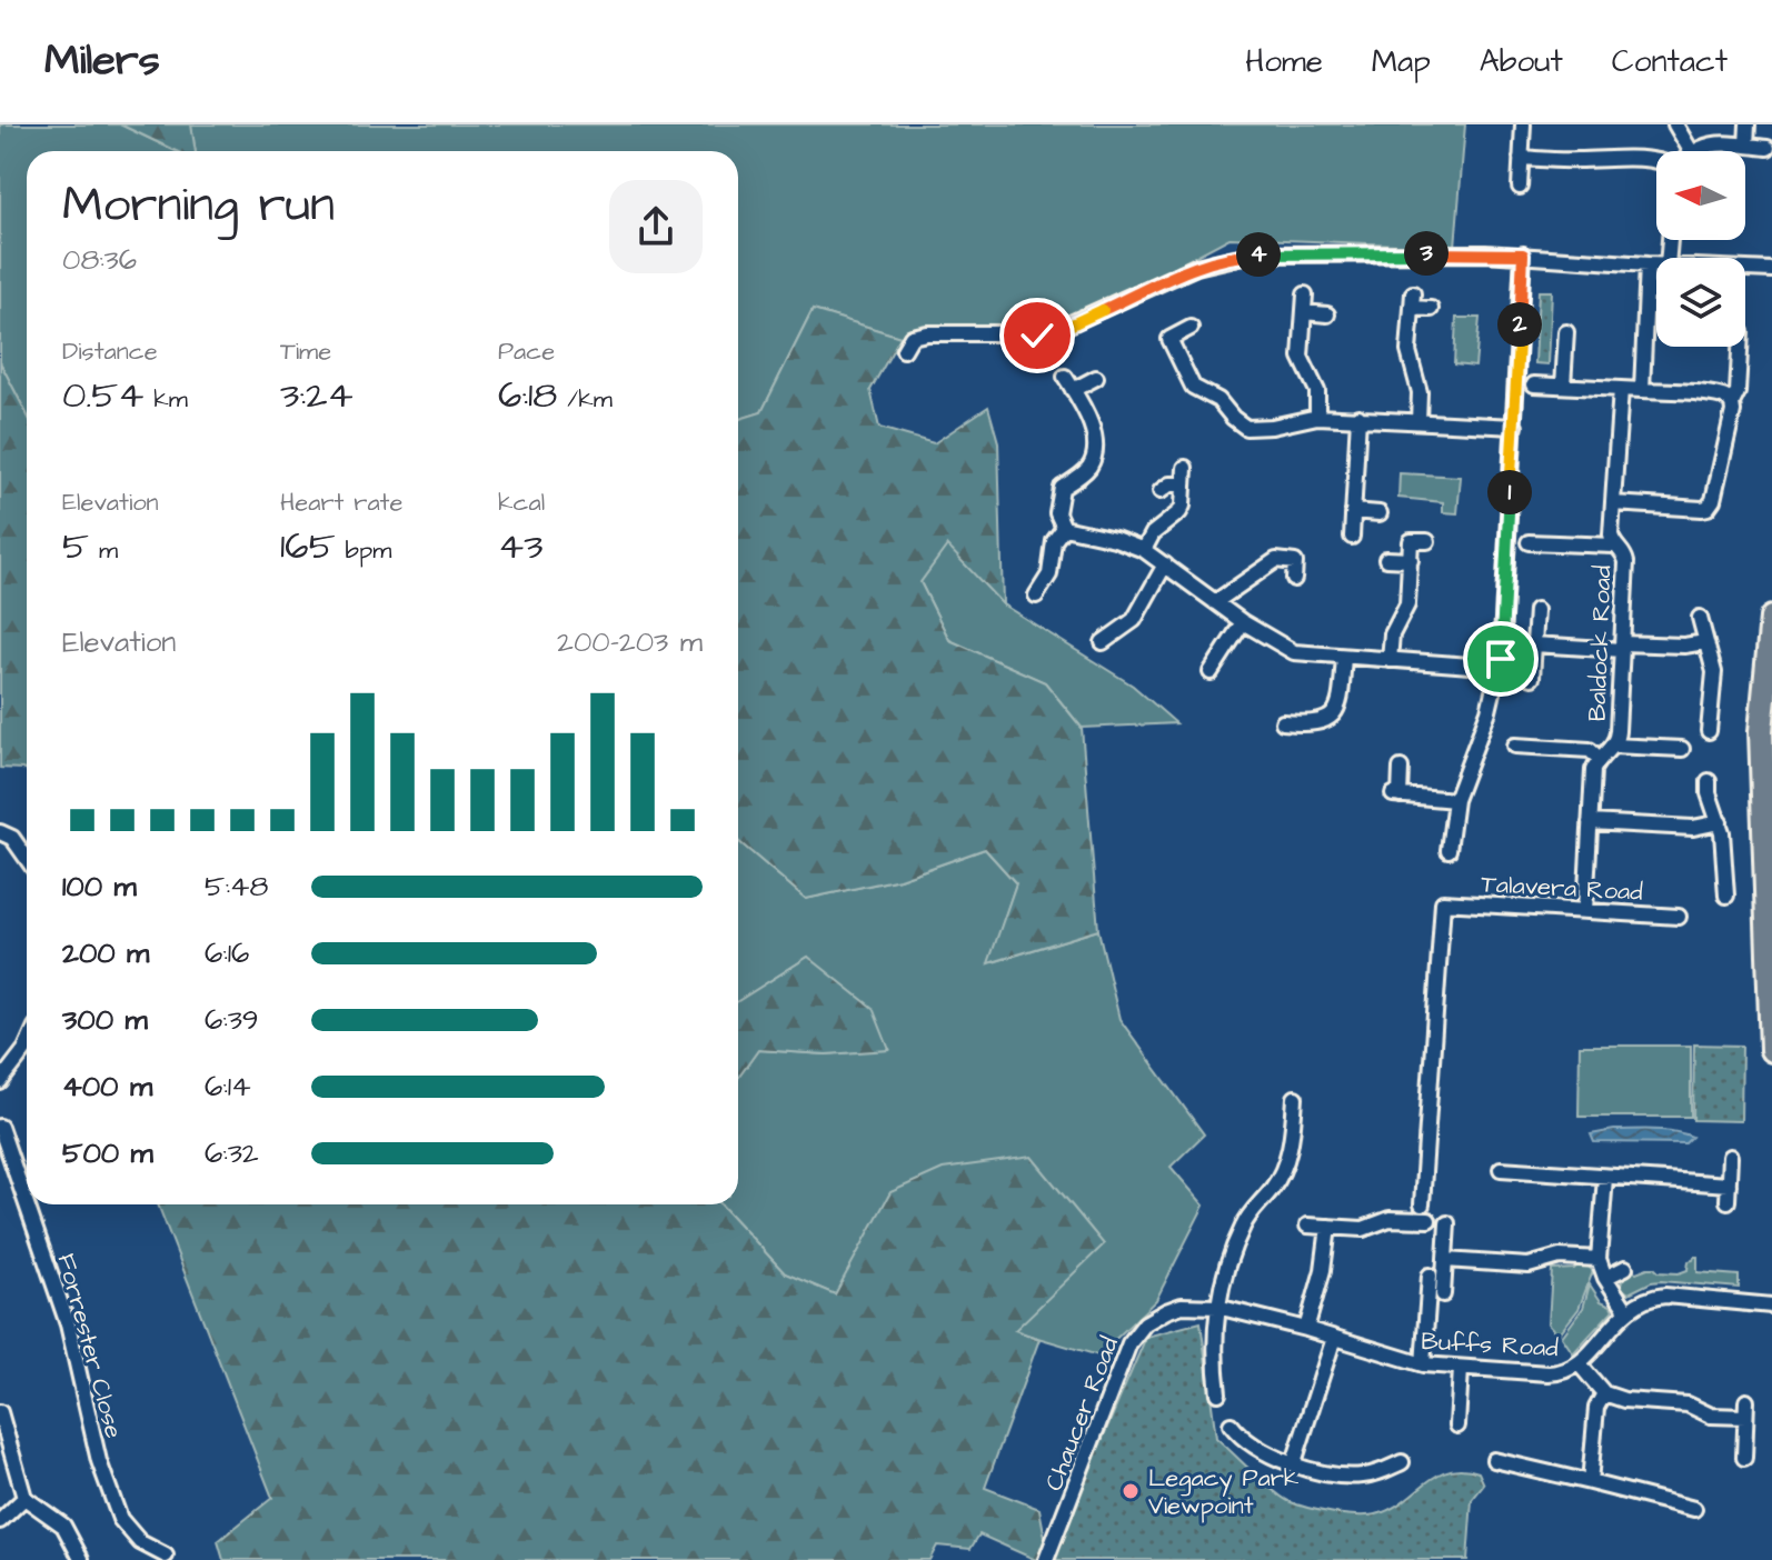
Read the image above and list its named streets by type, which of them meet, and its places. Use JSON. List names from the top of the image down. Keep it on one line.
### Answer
{"streets":{"street":["Baldock Road","Talavera Road","Buffs Road","Forrester Close","Chaucer Road"]},"crossings":[["Buffs Road","Chaucer Road"]],"places":["Legacy Park Viewpoint"],"north":"left","page":{"header":"Milers","nav":["Home","Map","About","Contact"],"heading":["Morning run","08:36"],"pins":["3","4","2","1"],"stats":[["Distance","0.54 km"],["Time","3:24"],["Pace","6:18 /km"],["Elevation","5 m"],["Heart rate","165 bpm"],["kcal","43"]],"chart":["Elevation","200–203 m"],"list":[{"name":"100 m","note":"5:48"},{"name":"200 m","note":"6:16"},{"name":"300 m","note":"6:39"},{"name":"400 m","note":"6:14"},{"name":"500 m","note":"6:32"}]}}
